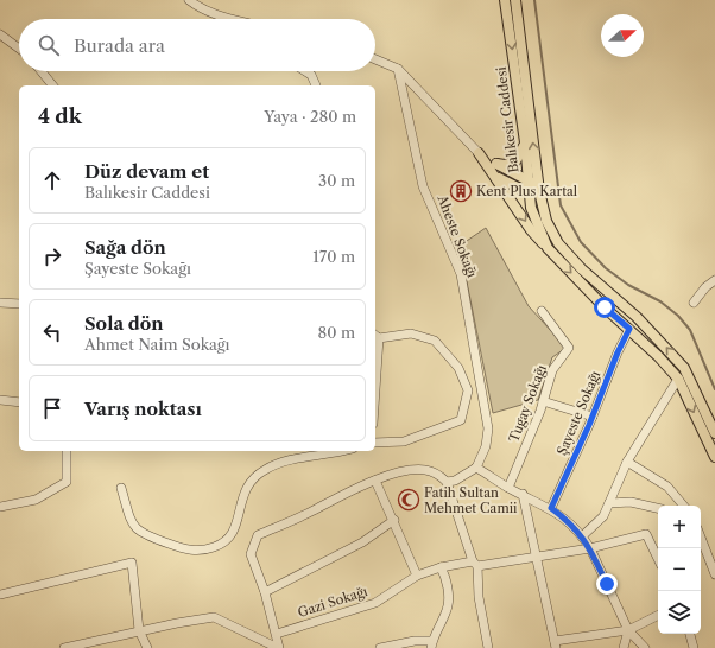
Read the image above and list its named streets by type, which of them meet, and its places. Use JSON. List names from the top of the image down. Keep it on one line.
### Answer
{"streets":{"main road":["Balıkesir Caddesi"],"street":["Aheste Sokağı","Tugay Sokağı","Şayeste Sokağı","Gazi Sokağı"]},"crossings":[["Balıkesir Caddesi","Şayeste Sokağı"]],"places":{"building":["Kent Plus Kartal"],"mosque":["Fatih Sultan Mehmet Camii"]},"north":"right","page":{"search":"Burada ara","heading":["4 dk","Yaya · 280 m"],"list":[["Düz devam et","Balıkesir Caddesi","30 m"],["Sağa dön","Şayeste Sokağı","170 m"],["Sola dön","Ahmet Naim Sokağı","80 m"],"Varış noktası"],"map_buttons":["+","−"]}}
